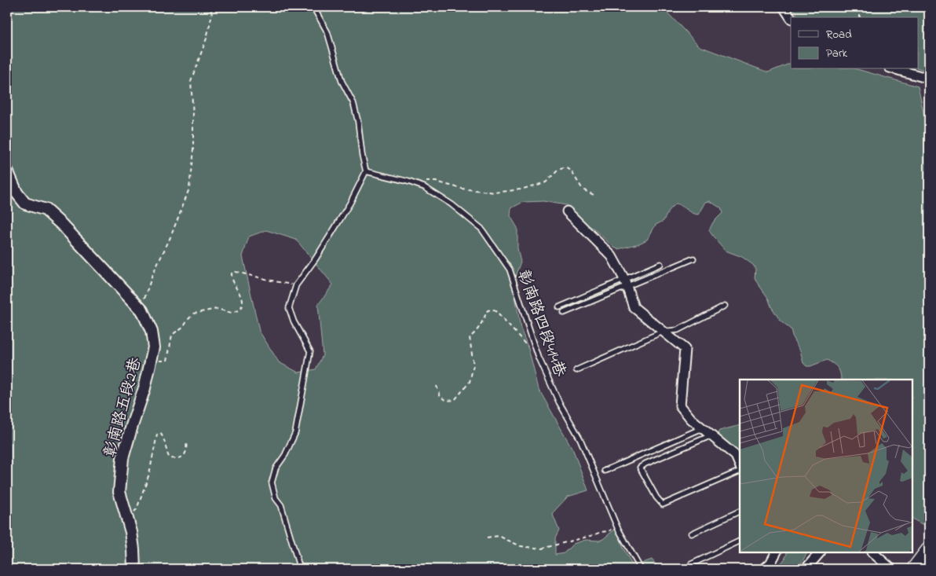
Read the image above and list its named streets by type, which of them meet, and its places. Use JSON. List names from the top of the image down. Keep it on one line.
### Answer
{"streets":{"street":["彰南路五段2巷"],"lane":["彰南路四段414巷"]},"legend":["Road","Park"]}
